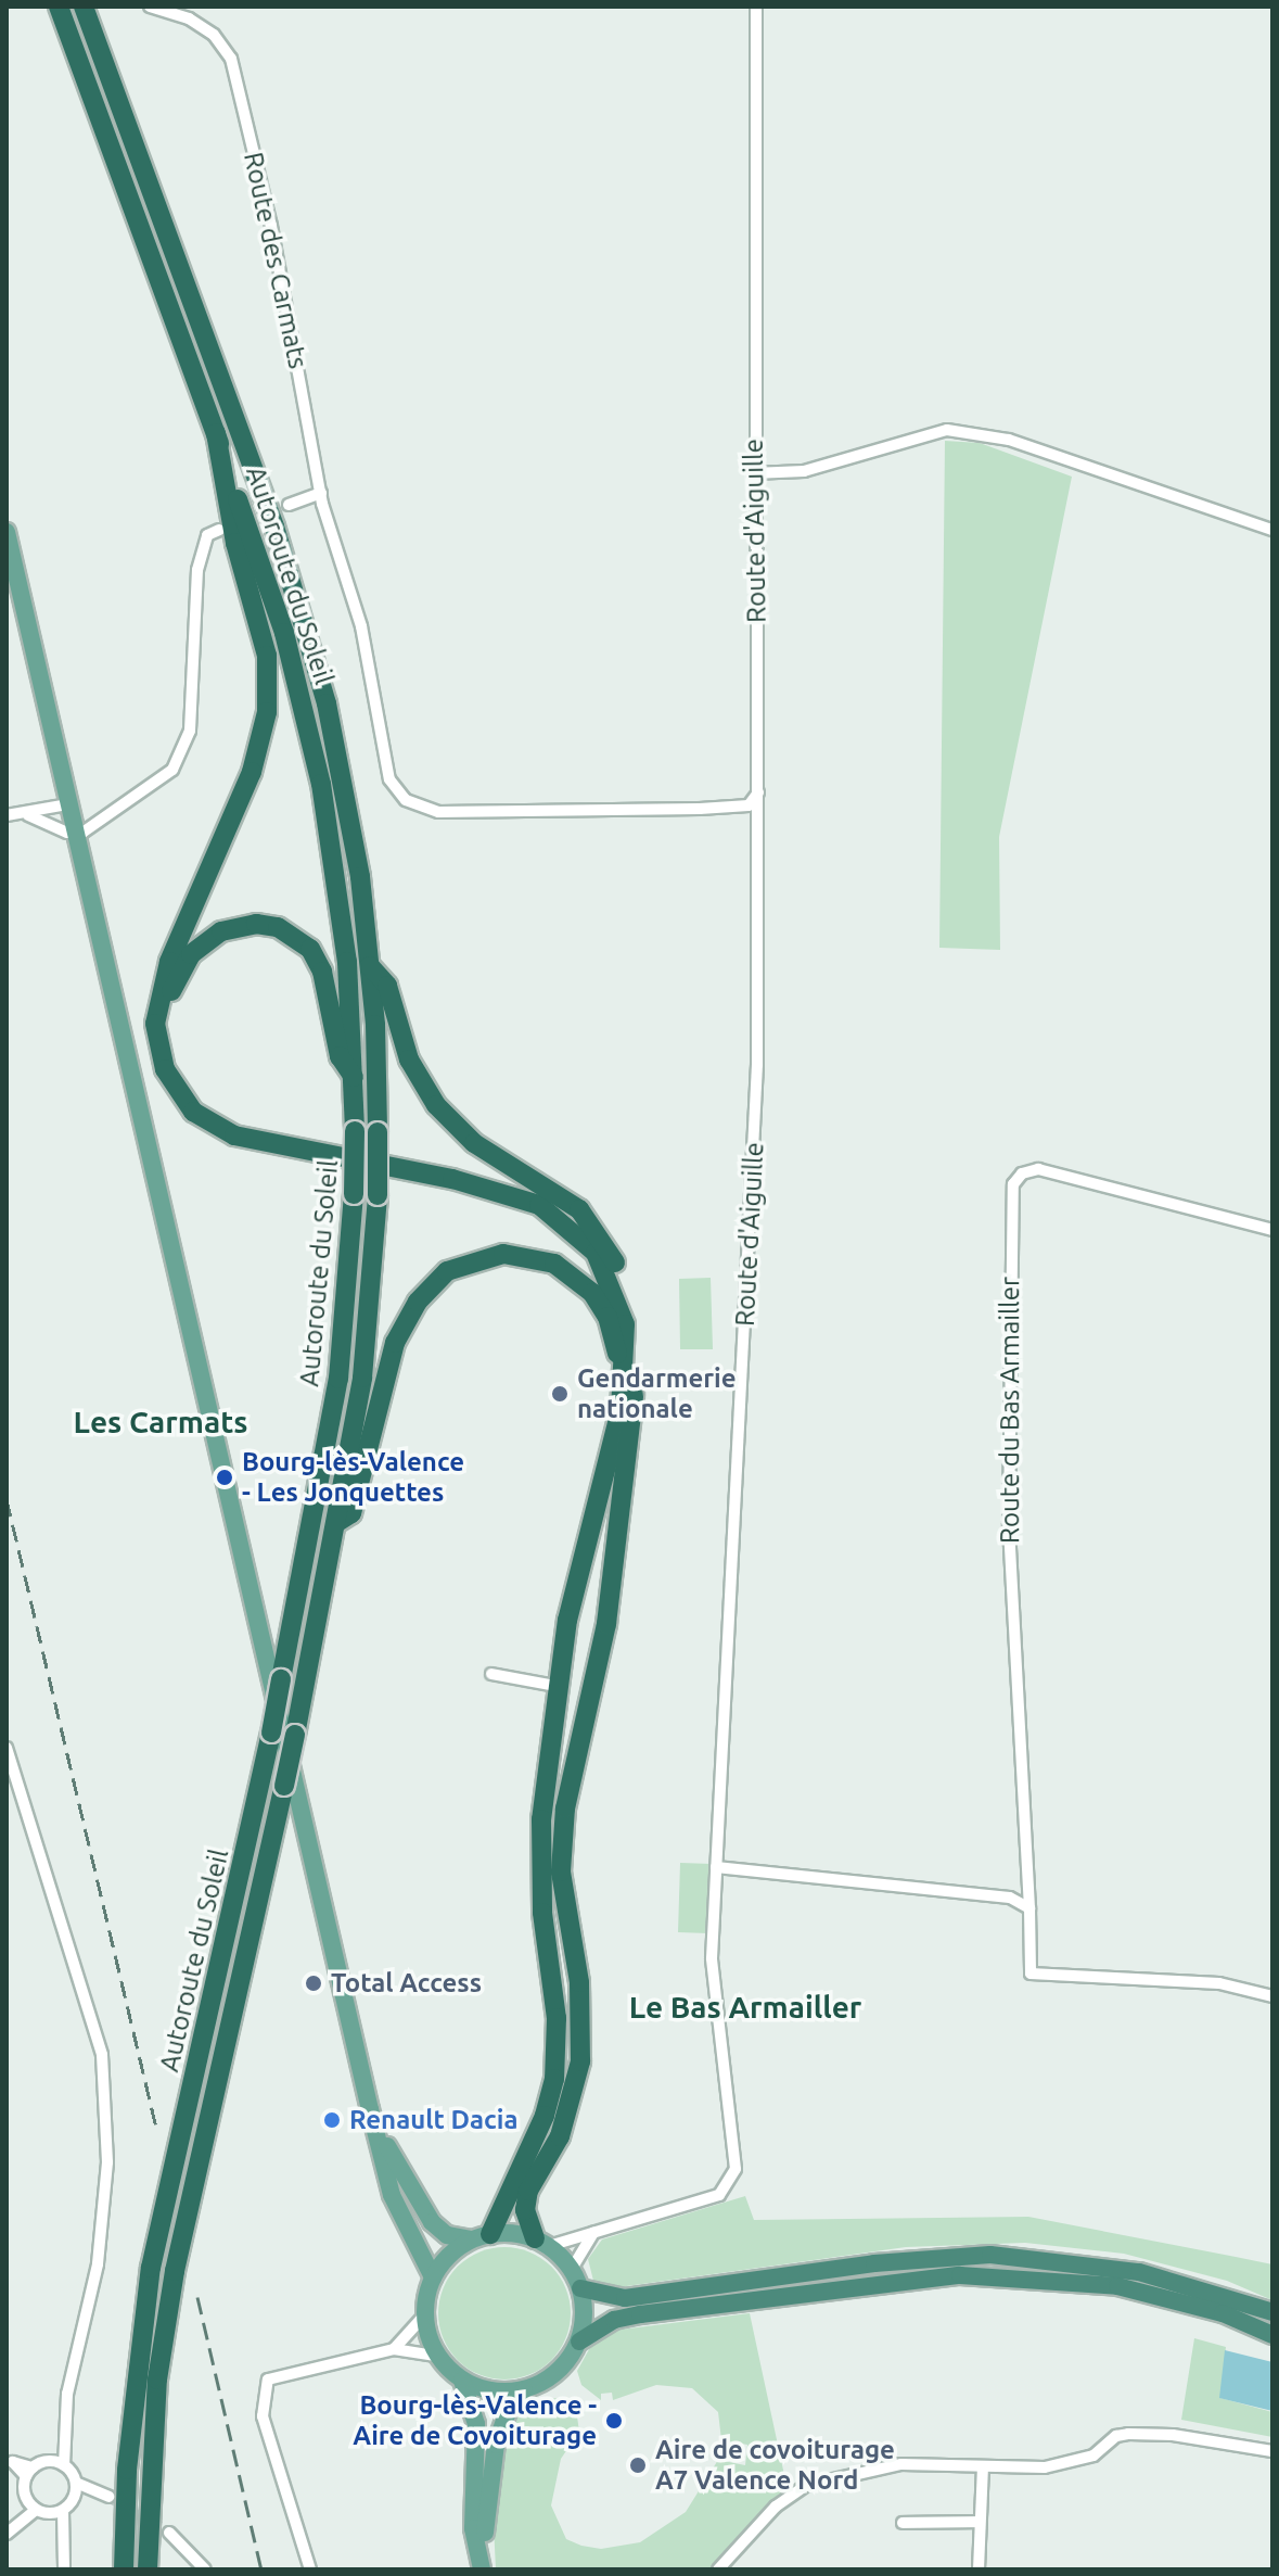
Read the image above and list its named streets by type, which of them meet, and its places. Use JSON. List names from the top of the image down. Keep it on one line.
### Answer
{"streets":{"highway":["Autoroute du Soleil"],"street":["Route des Carmats","Route d'Aiguille","Route du Bas Armailler"]},"crossings":[["Route des Carmats","Route d'Aiguille"]],"districts":["Les Carmats","Le Bas Armailler"],"places":["Gendarmerie nationale","Bourg-lès-Valence - Les Jonquettes","Total Access","Renault Dacia","Bourg-lès-Valence - Aire de Covoiturage","Aire de covoiturage A7 Valence Nord"]}
